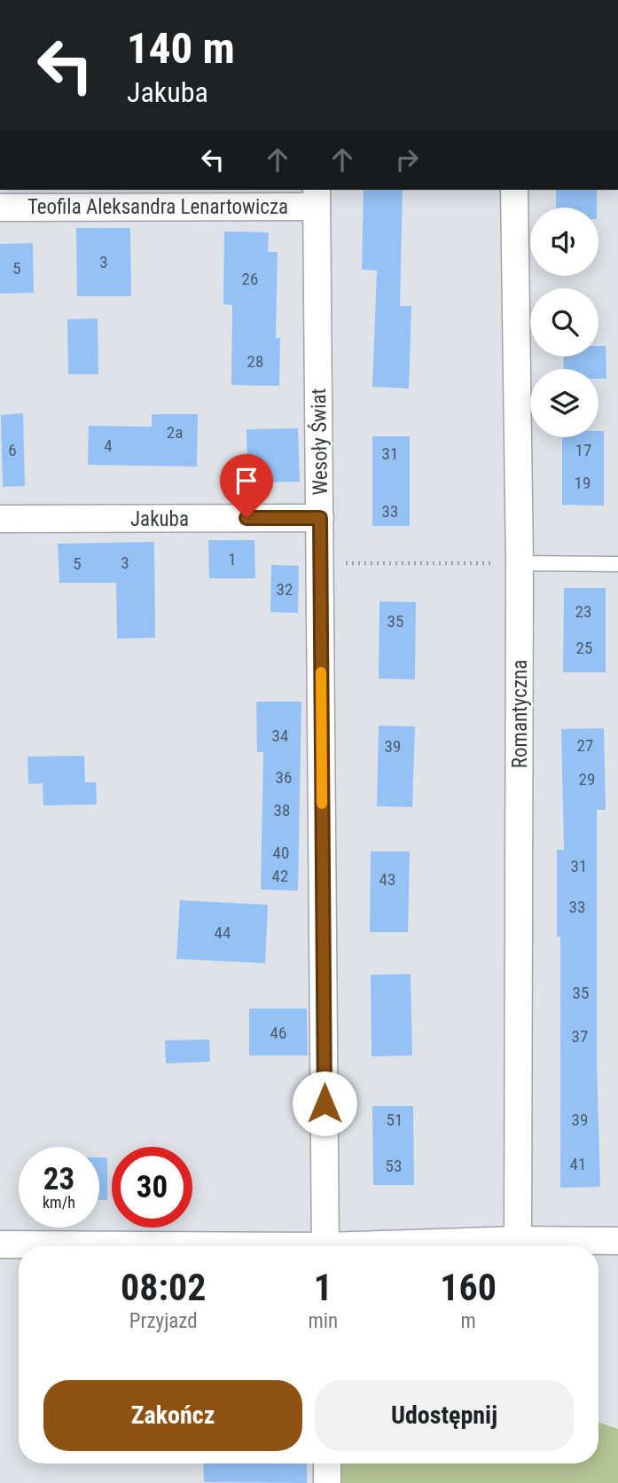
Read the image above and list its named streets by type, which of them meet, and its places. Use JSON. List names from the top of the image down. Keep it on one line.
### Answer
{"streets":{"street":["Teofila Aleksandra Lenartowicza","Wesoły Świat","Jakuba","Romantyczna"]},"crossings":[["Teofila Aleksandra Lenartowicza","Wesoły Świat"],["Wesoły Świat","Jakuba"]],"house_numbers":["3","5","26","28","2a","4","6","17","31","19","33","1","3","5","32","23","35","25","34","27","39","36","29","38","40","31","42","43","33","44","35","46","37","51","39","41","53"],"page":{"turn":["140 m","Jakuba"],"speed":"23 km/h","limit":"30","eta":["08:02","Przyjazd","1","min","160","m"],"buttons":["Zakończ","Udostępnij"]}}
